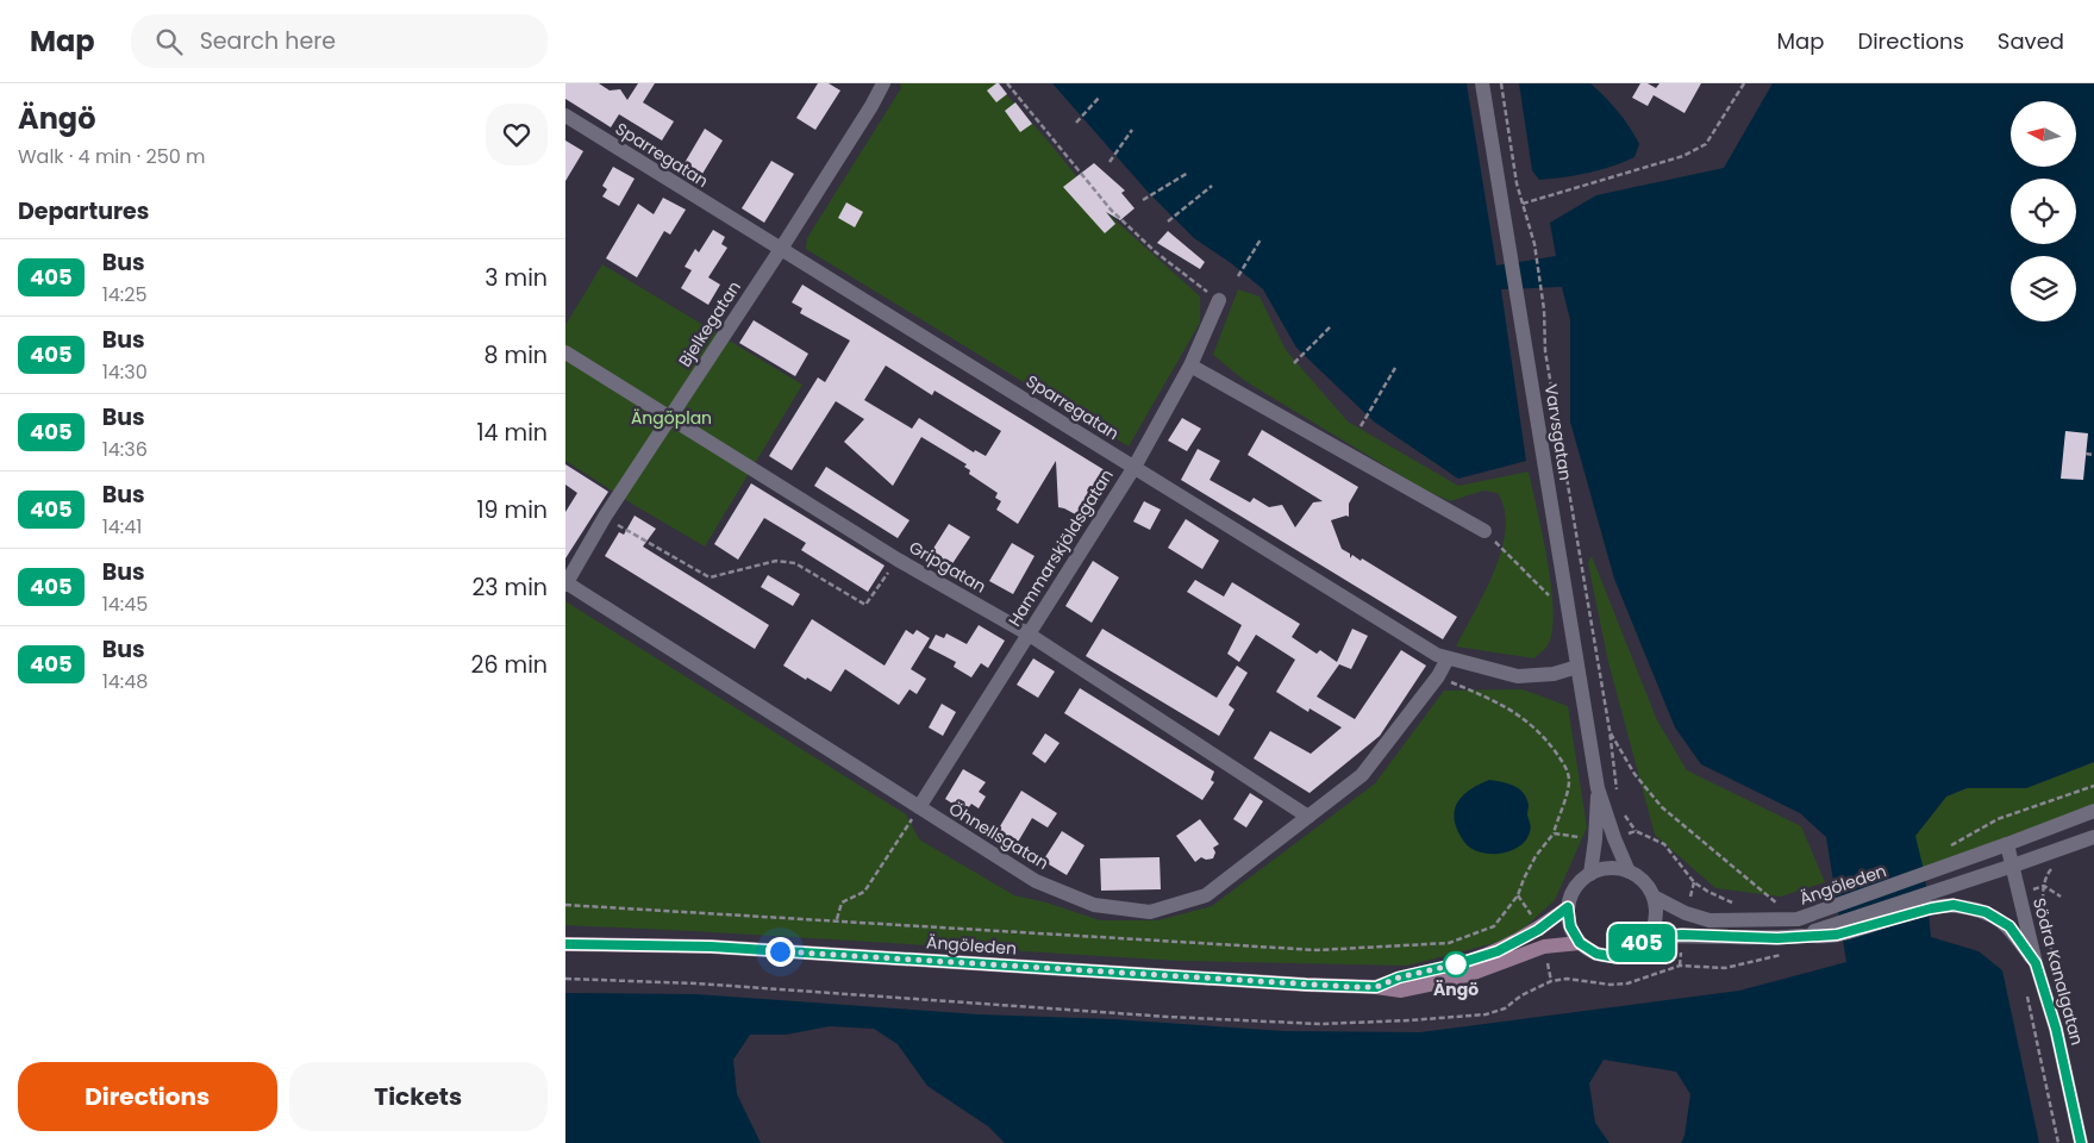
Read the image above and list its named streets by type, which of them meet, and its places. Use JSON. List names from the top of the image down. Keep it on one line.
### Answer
{"streets":{"main road":["Ängöleden"],"street":["Sparregatan","Bjelkegatan","Varvsgatan","Hammarskjöldsgatan","Gripgatan","Öhnellsgatan","Södra Kanalgatan"]},"crossings":[["Sparregatan","Bjelkegatan"],["Sparregatan","Varvsgatan"],["Sparregatan","Hammarskjöldsgatan"],["Sparregatan","Öhnellsgatan"],["Bjelkegatan","Gripgatan"],["Bjelkegatan","Öhnellsgatan"],["Varvsgatan","Ängöleden"],["Hammarskjöldsgatan","Gripgatan"],["Hammarskjöldsgatan","Öhnellsgatan"],["Gripgatan","Öhnellsgatan"],["Ängöleden","Södra Kanalgatan"]],"parks":["Ängöplan"],"places":["Ängö"],"lines":["bus line 405"],"north":"left","page":{"header":"Map","search":"Search here","nav":["Map","Directions","Saved"],"heading":[["Ängö","Walk · 4 min · 250 m"],"Departures"],"on_map":"405","list":[{"mark":"405","name":"Bus","note":"14:25","value":"3 min"},{"mark":"405","name":"Bus","note":"14:30","value":"8 min"},{"mark":"405","name":"Bus","note":"14:36","value":"14 min"},{"mark":"405","name":"Bus","note":"14:41","value":"19 min"},{"mark":"405","name":"Bus","note":"14:45","value":"23 min"},{"mark":"405","name":"Bus","note":"14:48","value":"26 min"}],"buttons":["Directions","Tickets"]}}
